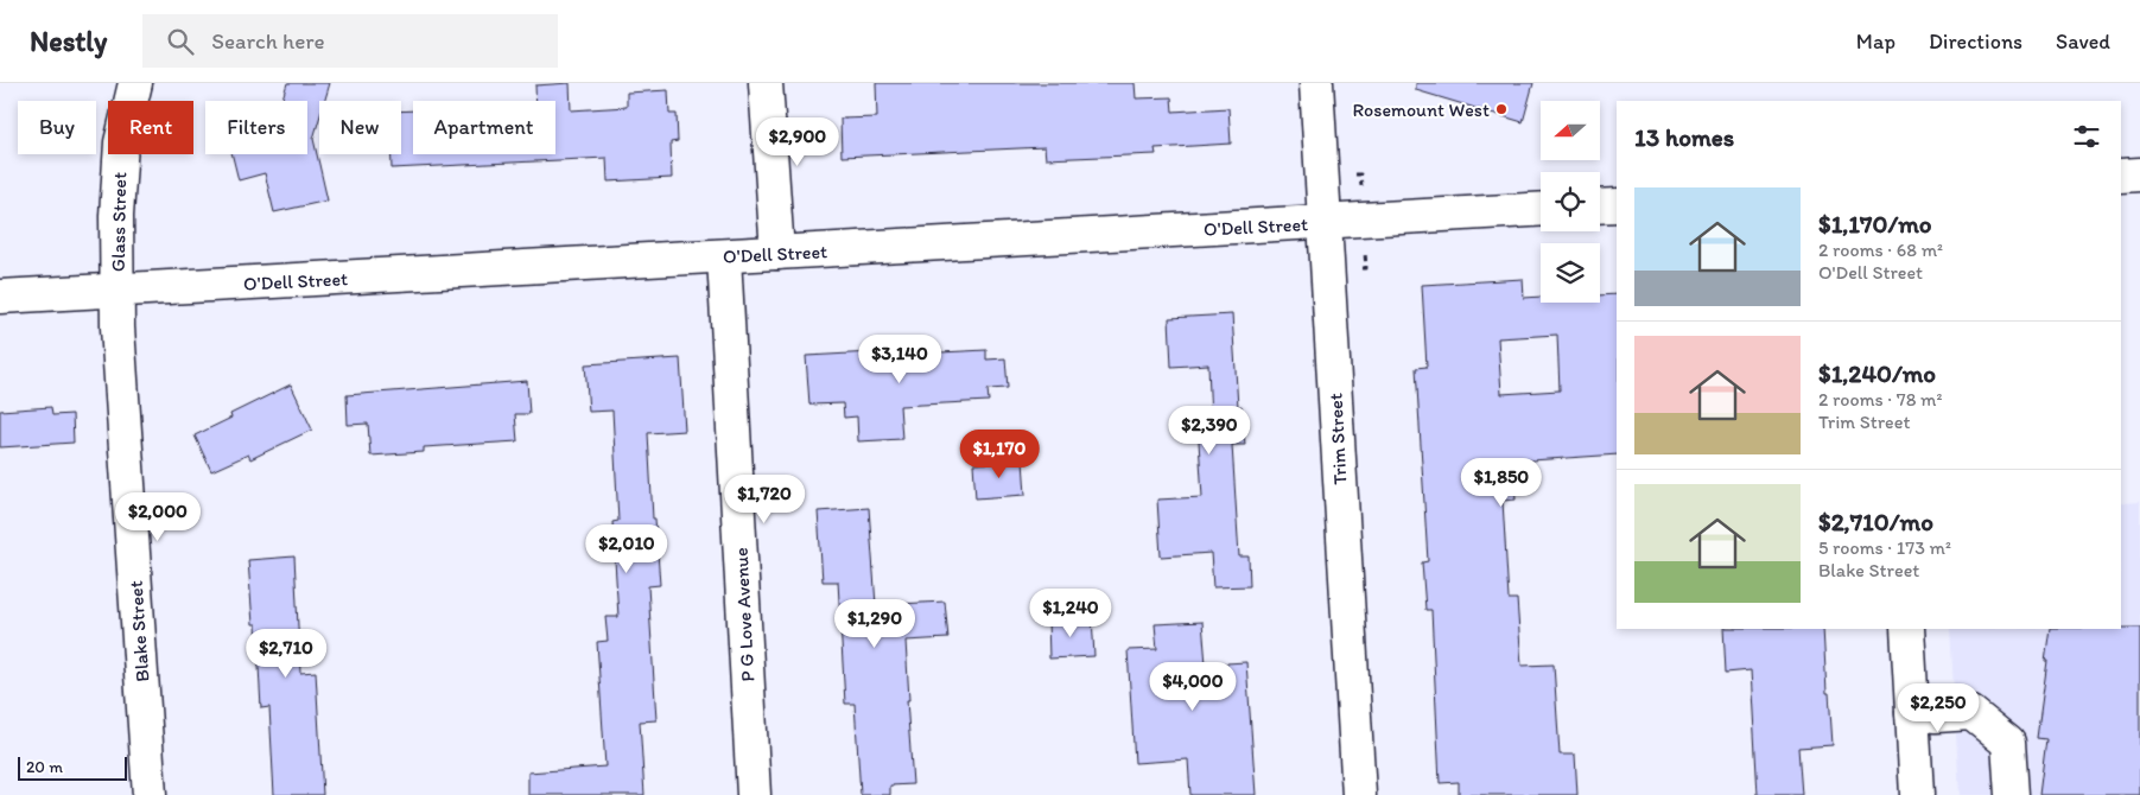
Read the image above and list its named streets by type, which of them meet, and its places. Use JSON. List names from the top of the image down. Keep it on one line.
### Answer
{"streets":{"street":["Glass Street","O'Dell Street","Trim Street","P G Love Avenue","Blake Street"]},"crossings":[["Glass Street","O'Dell Street"],["Glass Street","Blake Street"],["O'Dell Street","Trim Street"],["O'Dell Street","P G Love Avenue"],["O'Dell Street","Blake Street"]],"places":["Rosemount West"],"scale_bar":"20 m","north":"left","page":{"header":"Nestly","search":"Search here","nav":["Map","Directions","Saved"],"chip":["Buy","Rent","Filters","New","Apartment"],"heading":"13 homes","price":["$2,900","$3,140","$2,390","$1,170","$1,850","$1,720","$2,000","$2,010","$1,240","$1,290","$2,710","$4,000","$2,250"],"list":[{"name":"$1,170/mo","note":"2 rooms · 68 m² · O'Dell Street"},{"name":"$1,240/mo","note":"2 rooms · 78 m² · Trim Street"},{"name":"$2,710/mo","note":"5 rooms · 173 m² · Blake Street"}],"scale":"20 m"}}
